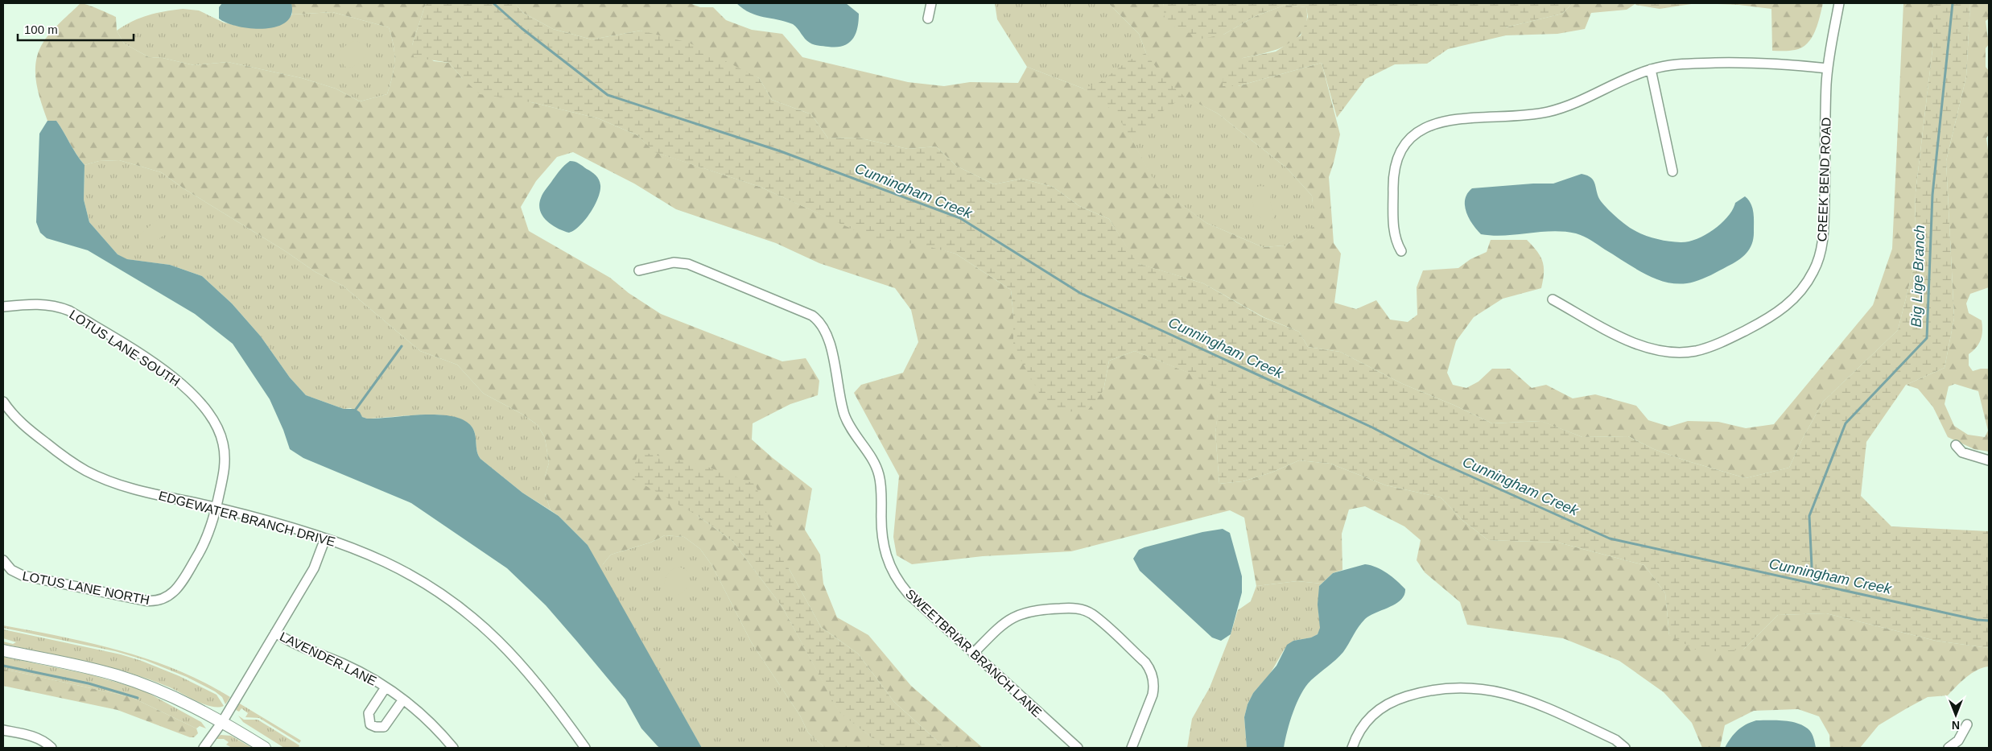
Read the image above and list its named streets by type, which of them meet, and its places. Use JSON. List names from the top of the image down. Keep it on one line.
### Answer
{"streets":{"street":["CREEK BEND ROAD","LOTUS LANE SOUTH","EDGEWATER BRANCH DRIVE","LOTUS LANE NORTH","SWEETBRIAR BRANCH LANE","LAVENDER LANE"]},"crossings":[["LOTUS LANE SOUTH","EDGEWATER BRANCH DRIVE"],["LOTUS LANE SOUTH","LOTUS LANE NORTH"],["EDGEWATER BRANCH DRIVE","LOTUS LANE NORTH"]],"water":["Cunningham Creek","Big Lige Branch"],"scale_bar":"100 m","north":"bottom"}
